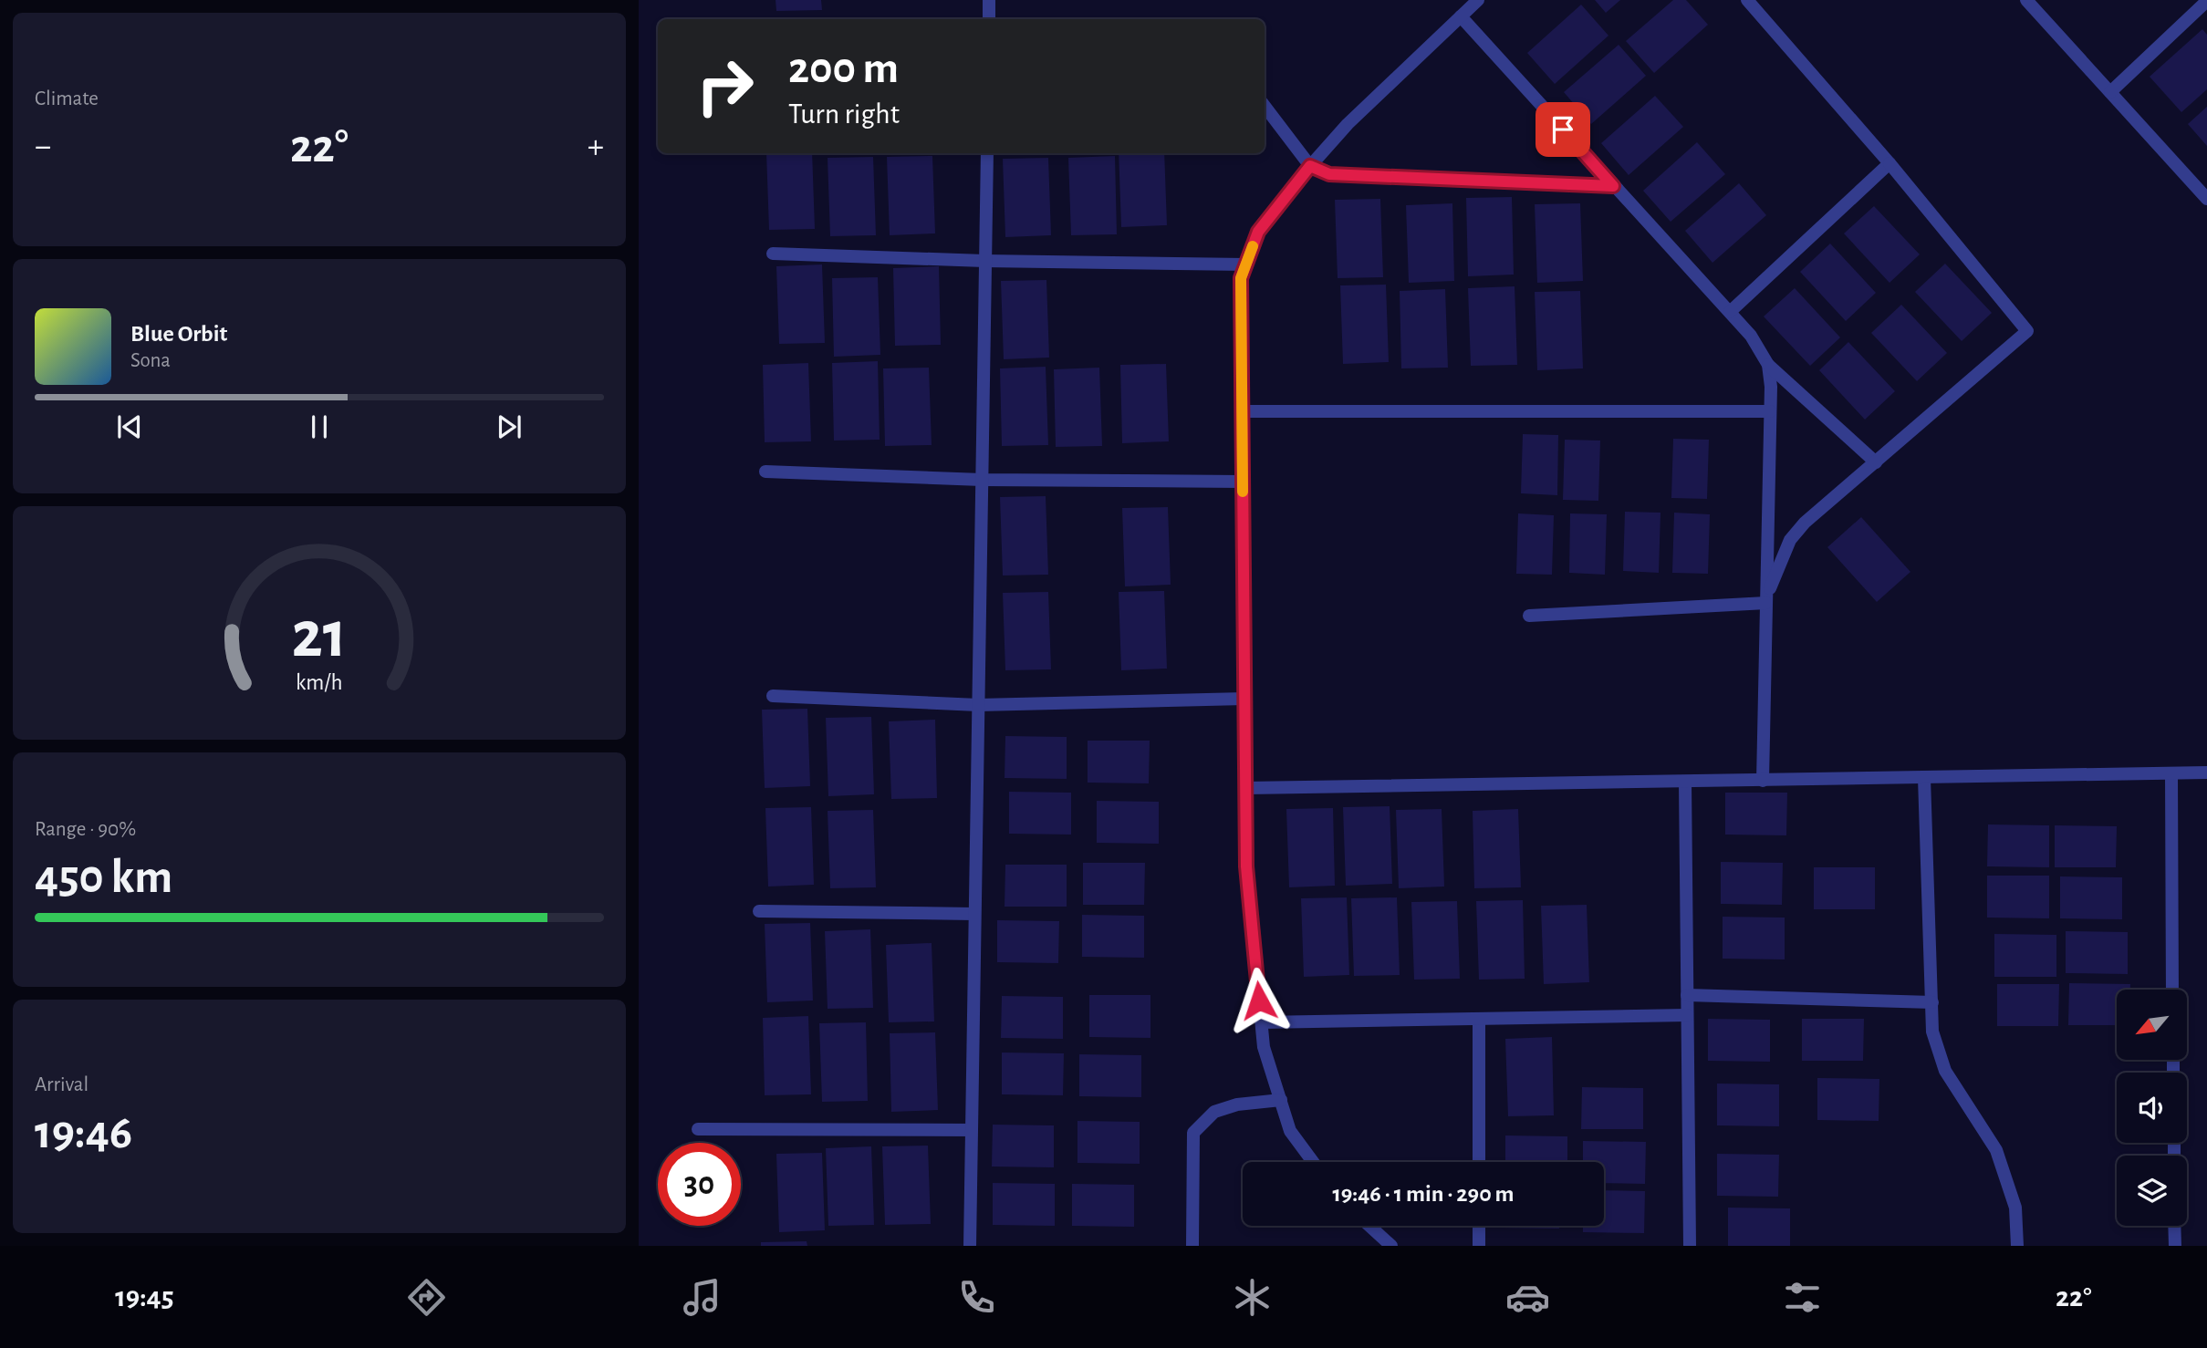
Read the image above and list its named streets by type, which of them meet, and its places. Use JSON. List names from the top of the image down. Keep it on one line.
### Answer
{"north":"bottom left","page":{"tile":["Climate",["Range · 90%","450 km"],["Arrival","19:46"]],"turn":["200 m","Turn right"],"heat":["−","22°","+"],"song":["Blue Orbit","Sona"],"limit":"30","trip":"19:46 · 1 min · 290 m","tabs":["19:45","22°"],"gauge":["21","km/h"]}}
